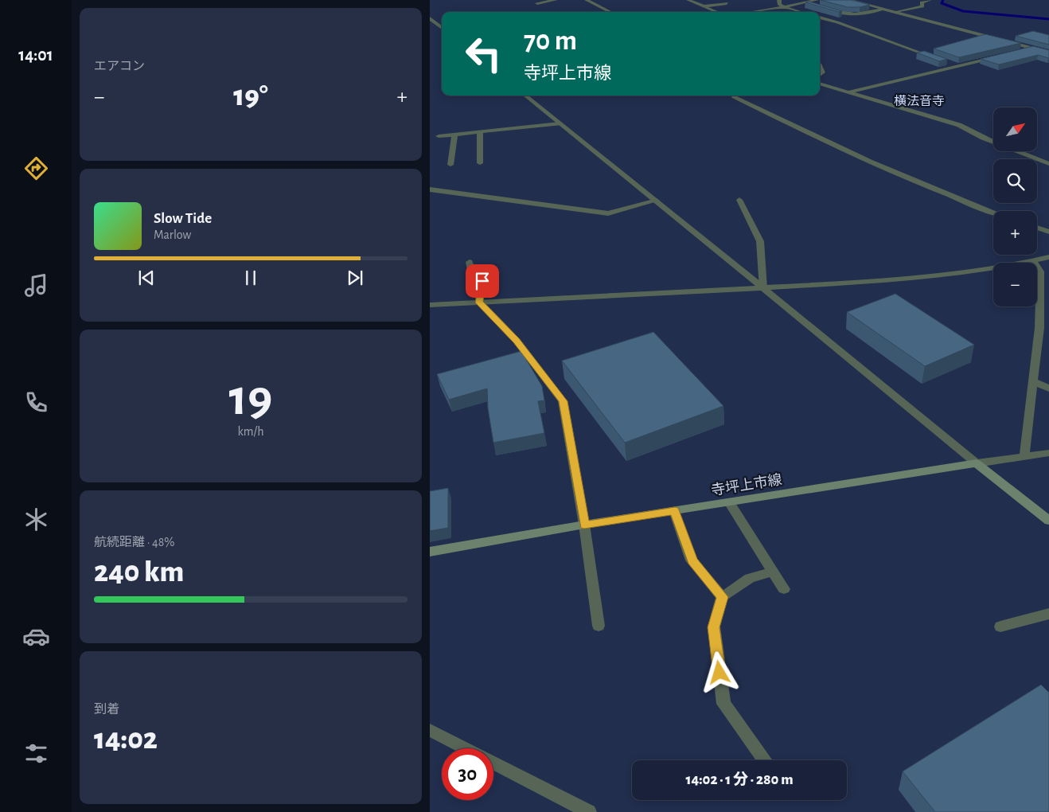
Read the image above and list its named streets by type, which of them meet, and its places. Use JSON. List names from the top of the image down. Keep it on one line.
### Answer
{"streets":{"main road":["寺坪上市線"]},"districts":["横法音寺"],"north":"top right","page":{"tabs":"14:01","tile":["エアコン",["19","km/h"],["航続距離 · 48%","240 km"],["到着","14:02"]],"turn":["70 m","寺坪上市線"],"heat":["−","19°","+"],"map_buttons":["+","−"],"song":["Slow Tide","Marlow"],"limit":"30","trip":"14:02 · 1 分 · 280 m"}}
